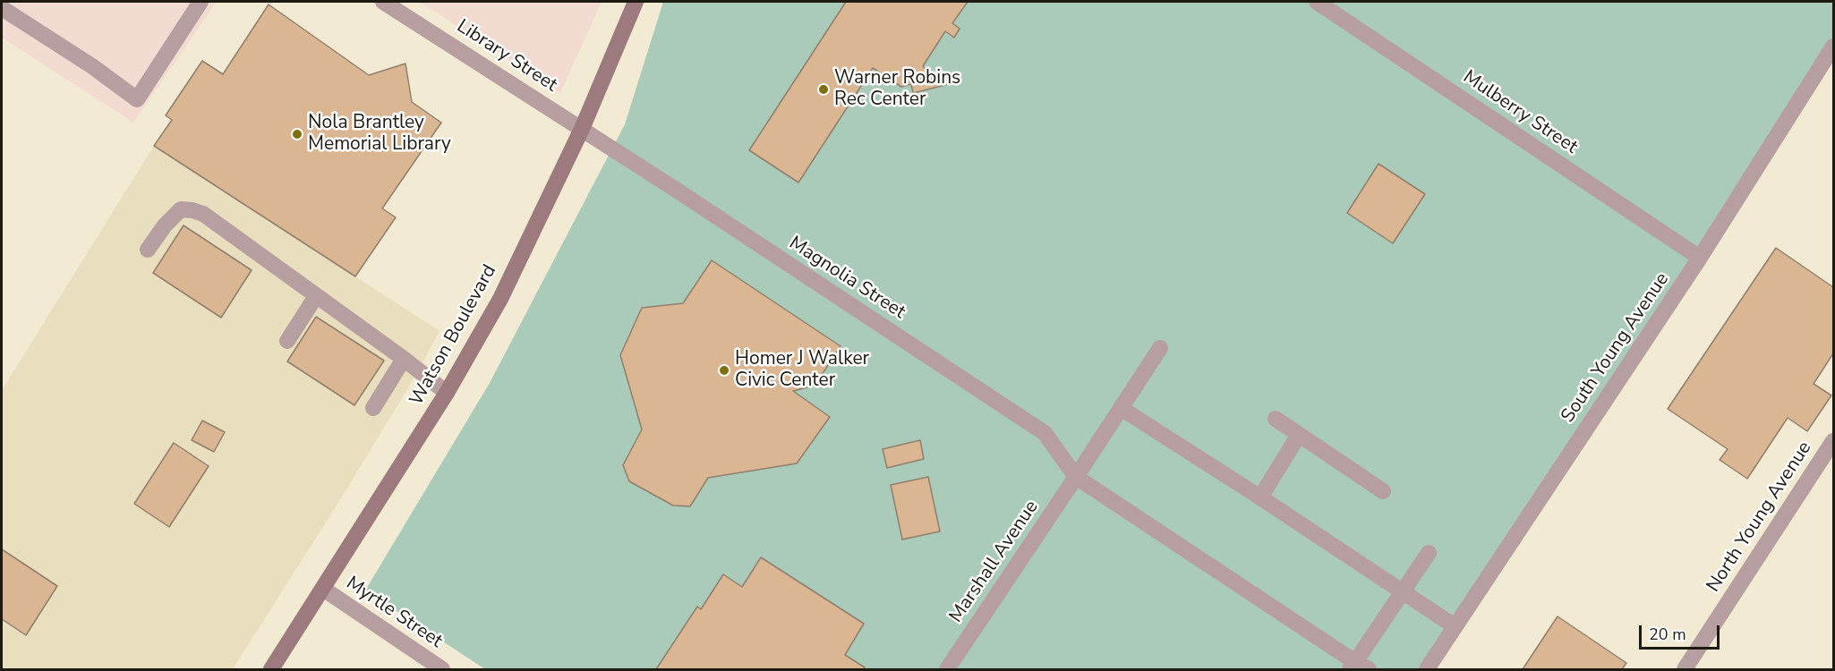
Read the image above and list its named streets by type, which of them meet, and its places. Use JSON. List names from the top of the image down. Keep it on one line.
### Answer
{"streets":{"main road":["Watson Boulevard"],"street":["Library Street","Mulberry Street","Magnolia Street","South Young Avenue","North Young Avenue","Marshall Avenue","Myrtle Street"]},"crossings":[["Library Street","Magnolia Street"],["Library Street","Watson Boulevard"],["Mulberry Street","South Young Avenue"],["Magnolia Street","Watson Boulevard"],["Magnolia Street","Marshall Avenue"],["Watson Boulevard","Myrtle Street"]],"places":["Warner Robins Rec Center","Nola Brantley Memorial Library","Homer J Walker Civic Center"],"scale_bar":"20 m"}
